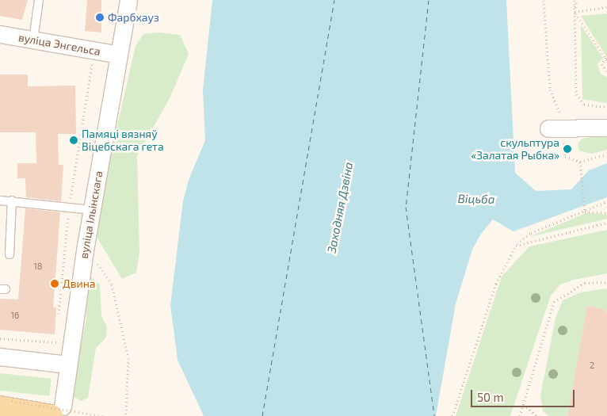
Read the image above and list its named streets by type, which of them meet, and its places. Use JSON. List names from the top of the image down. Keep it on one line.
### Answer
{"streets":{"street":["вуліца Энгельса","вуліца Ільінскага"]},"crossings":[["вуліца Энгельса","вуліца Ільінскага"]],"water":["Віцьба","Заходняя Дзвіна"],"places":["Фарбхауз","Памяці вязняў Віцебскага гета","скульптура «Залатая Рыбка»","Двина"],"house_numbers":["18","16","2"],"scale_bar":"50 m"}
